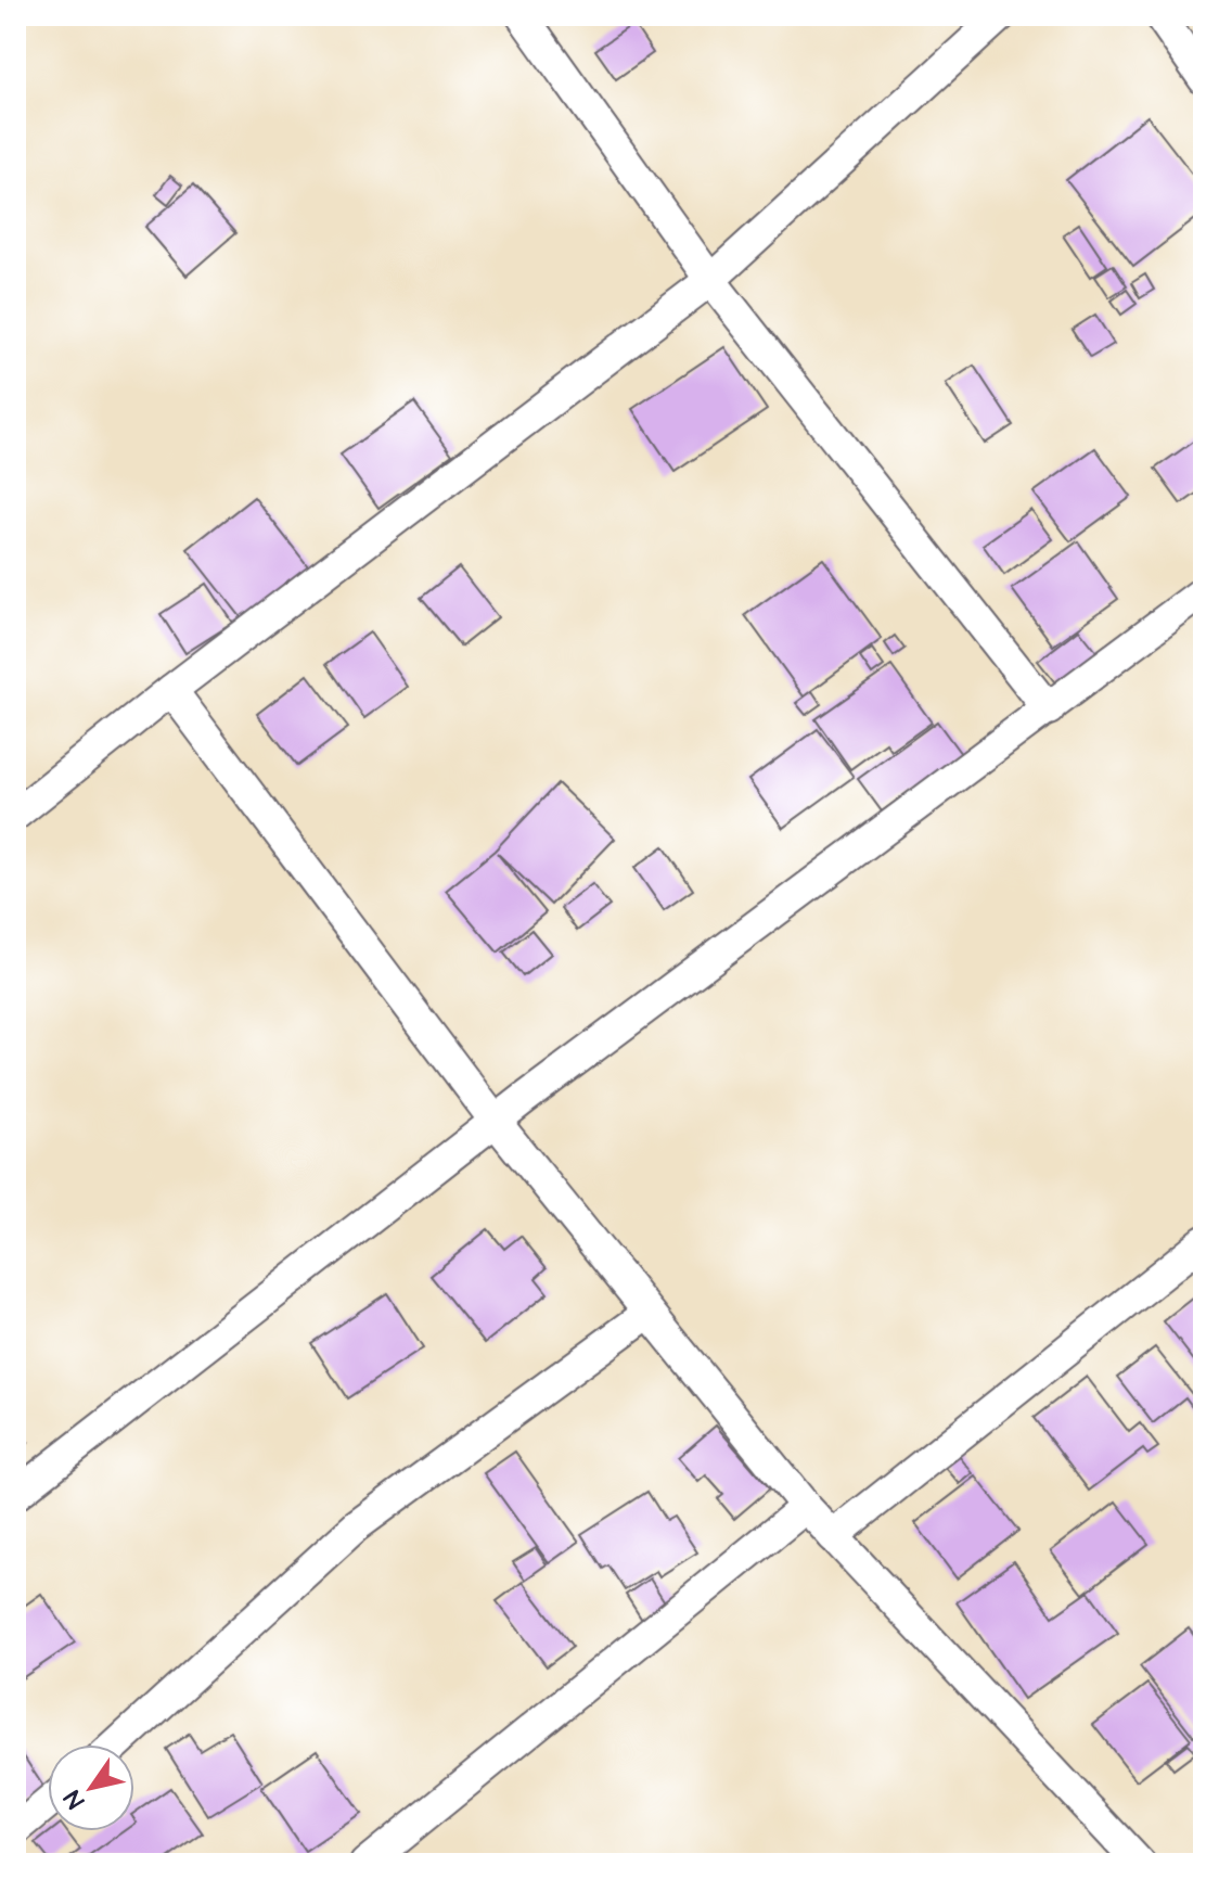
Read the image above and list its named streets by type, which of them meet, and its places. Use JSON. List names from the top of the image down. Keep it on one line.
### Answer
{"north":"bottom left"}
